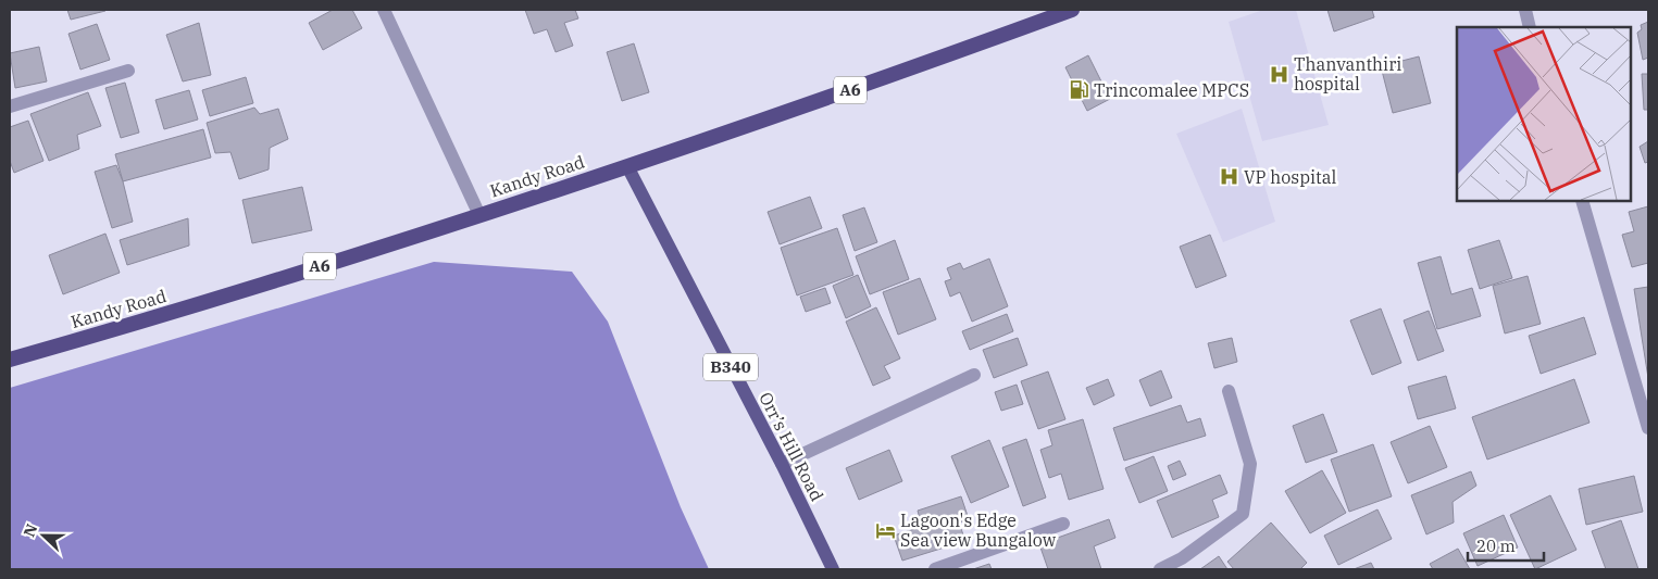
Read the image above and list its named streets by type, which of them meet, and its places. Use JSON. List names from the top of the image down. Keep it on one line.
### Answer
{"streets":{"highway":["A6","Kandy Road"],"main road":["B340","Orr’s Hill Road"]},"crossings":[["Kandy Road","Orr’s Hill Road"]],"places":{"hospital":["Thanvanthiri hospital","VP hospital"],"fuel station":["Trincomalee MPCS"],"hotel":["Lagoon's Edge Sea view Bungalow"]},"scale_bar":"20 m","north":"left"}
